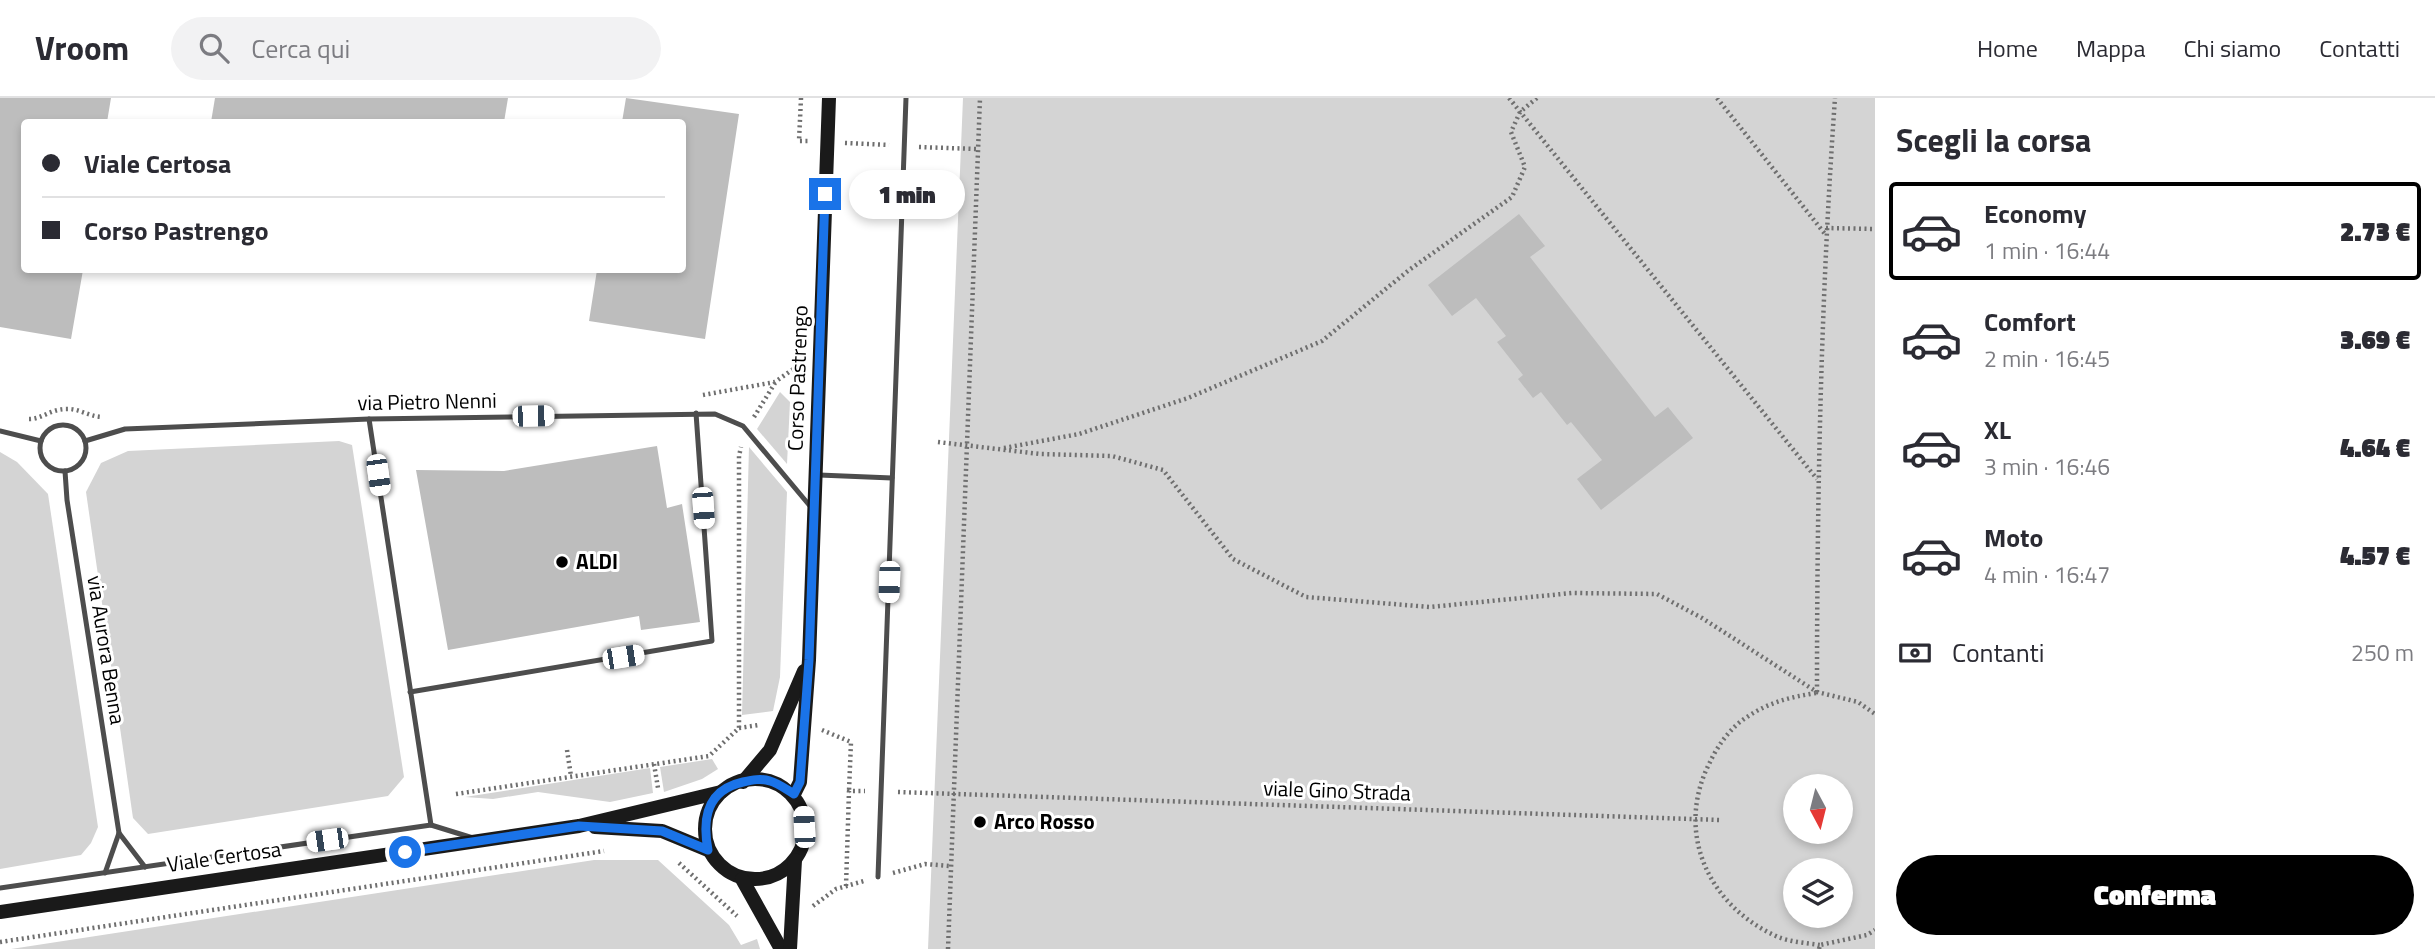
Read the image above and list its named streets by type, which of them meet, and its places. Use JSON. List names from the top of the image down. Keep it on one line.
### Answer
{"streets":{"street":["Corso Pastrengo","Viale Certosa"],"lane":["via Pietro Nenni","via Aurora Benna"],"path":["viale Gino Strada"]},"crossings":[["Corso Pastrengo","via Pietro Nenni"],["Corso Pastrengo","Viale Certosa"],["via Pietro Nenni","via Aurora Benna"]],"places":["ALDI","Arco Rosso"],"north":"bottom","page":{"header":"Vroom","search":"Cerca qui","nav":["Home","Mappa","Chi siamo","Contatti"],"heading":"Scegli la corsa","banner":["Viale Certosa","Corso Pastrengo"],"bubble":"1 min","list":[{"name":"Economy","note":"1 min · 16:44","value":"2.73 €"},{"name":"Comfort","note":"2 min · 16:45","value":"3.69 €"},{"name":"XL","note":"3 min · 16:46","value":"4.64 €"},{"name":"Moto","note":"4 min · 16:47","value":"4.57 €"}],"pay":["Contanti","250 m"],"buttons":"Conferma"}}
